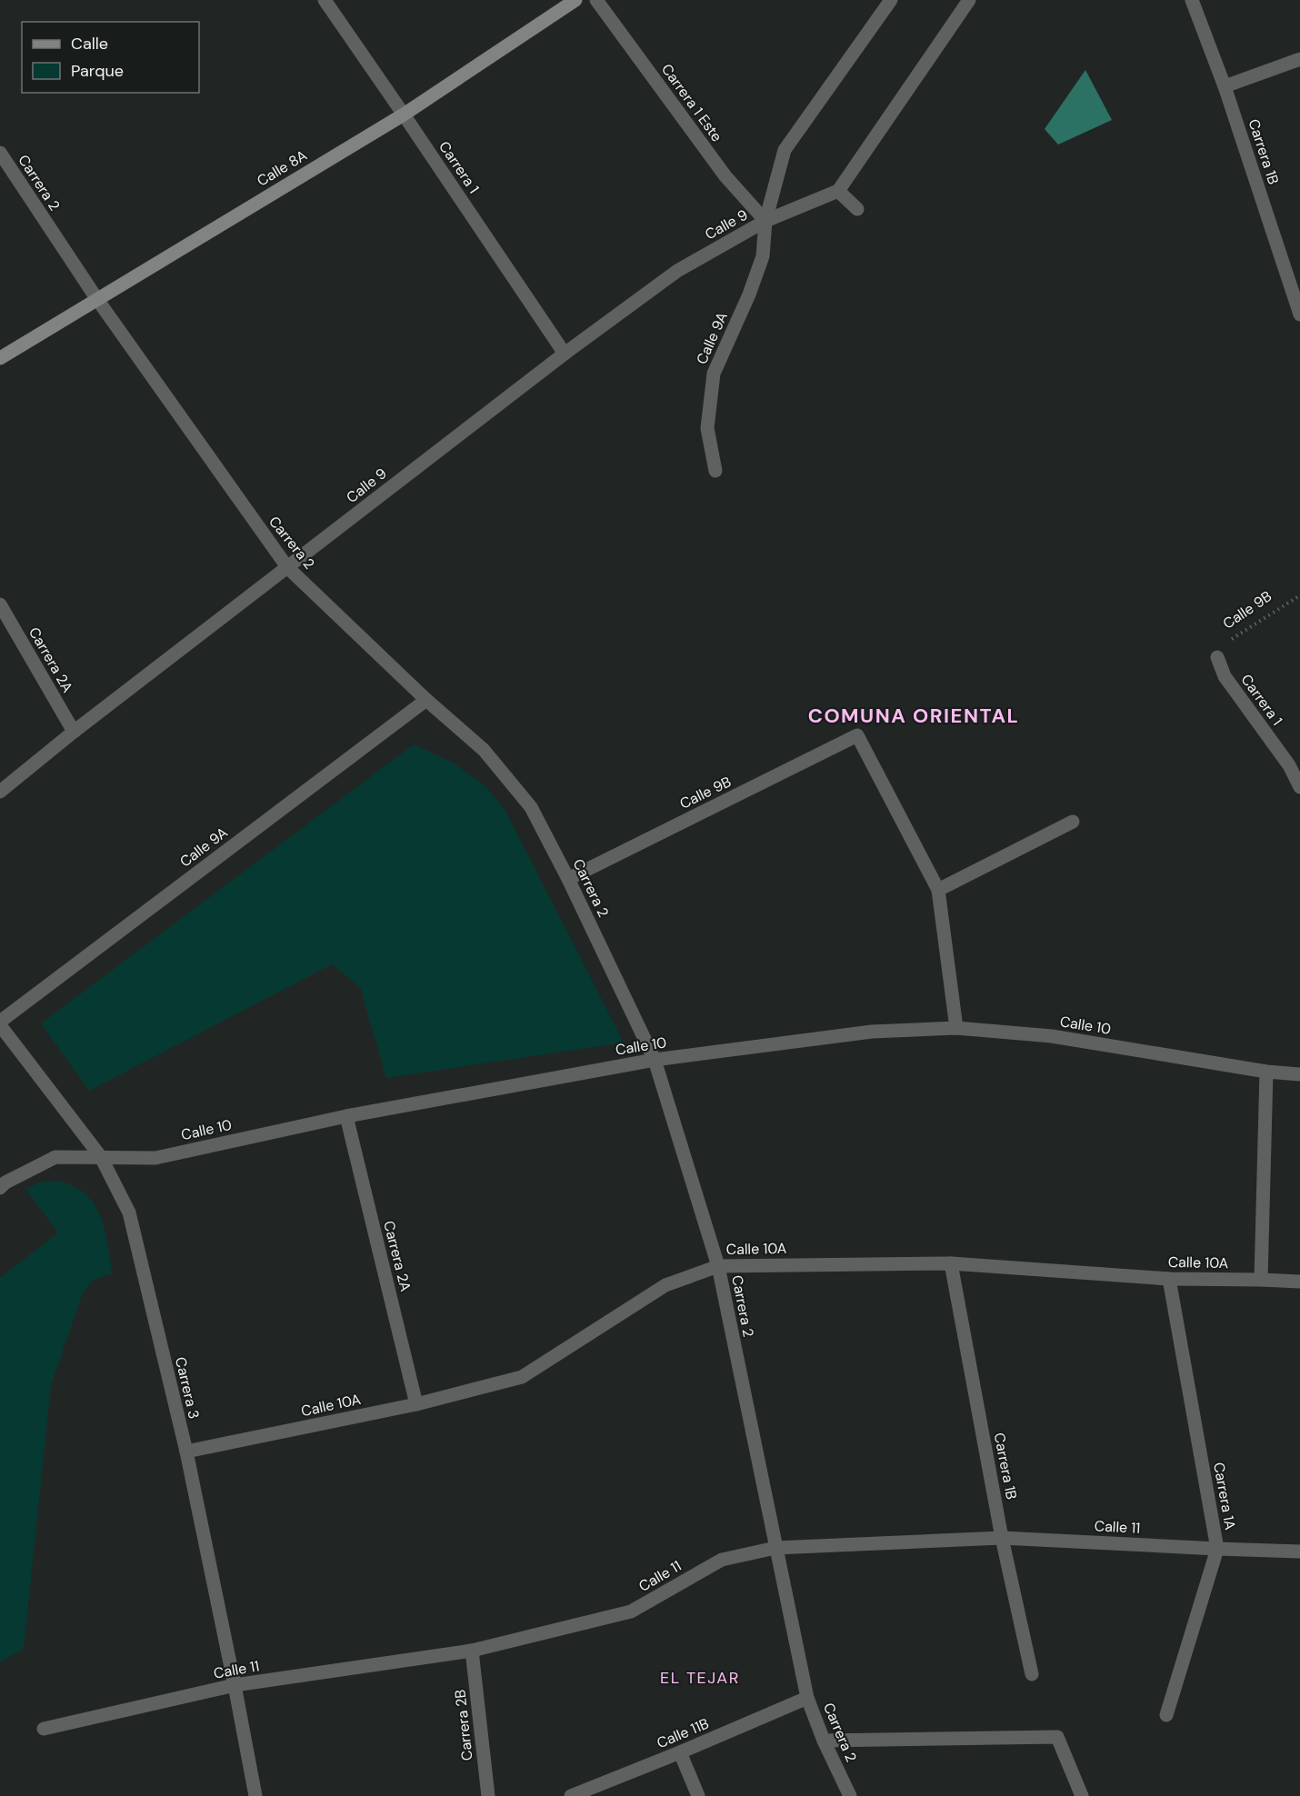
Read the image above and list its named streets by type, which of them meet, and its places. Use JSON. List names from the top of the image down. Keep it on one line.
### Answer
{"streets":{"main road":["Calle 8A"],"street":["Carrera 1 Este","Carrera 1B","Carrera 1","Carrera 2","Calle 9","Calle 9A","Calle 9B","Carrera 2A","Calle 10","Calle 10A","Carrera 3","Carrera 1A","Calle 11","Carrera 2B","Calle 11B"]},"crossings":[["Carrera 1 Este","Calle 9"],["Carrera 1 Este","Calle 9A"],["Carrera 1B","Calle 10A"],["Carrera 1B","Calle 11"],["Carrera 1","Calle 8A"],["Carrera 1","Calle 9"],["Carrera 1","Calle 9B"],["Calle 8A","Carrera 2"],["Carrera 2","Calle 9"],["Carrera 2","Calle 9A"],["Carrera 2","Calle 9B"],["Carrera 2","Calle 10"],["Carrera 2","Calle 10A"],["Carrera 2","Calle 11"],["Carrera 2","Calle 11B"],["Calle 9","Calle 9A"],["Calle 9","Carrera 2A"],["Calle 9A","Carrera 3"],["Carrera 2A","Calle 10"],["Carrera 2A","Calle 10A"],["Calle 10","Carrera 3"],["Calle 10A","Carrera 3"],["Calle 10A","Carrera 1A"],["Carrera 3","Calle 11"],["Carrera 1A","Calle 11"],["Calle 11","Carrera 2B"]],"districts":["COMUNA ORIENTAL","EL TEJAR"],"legend":["Calle","Parque"]}
